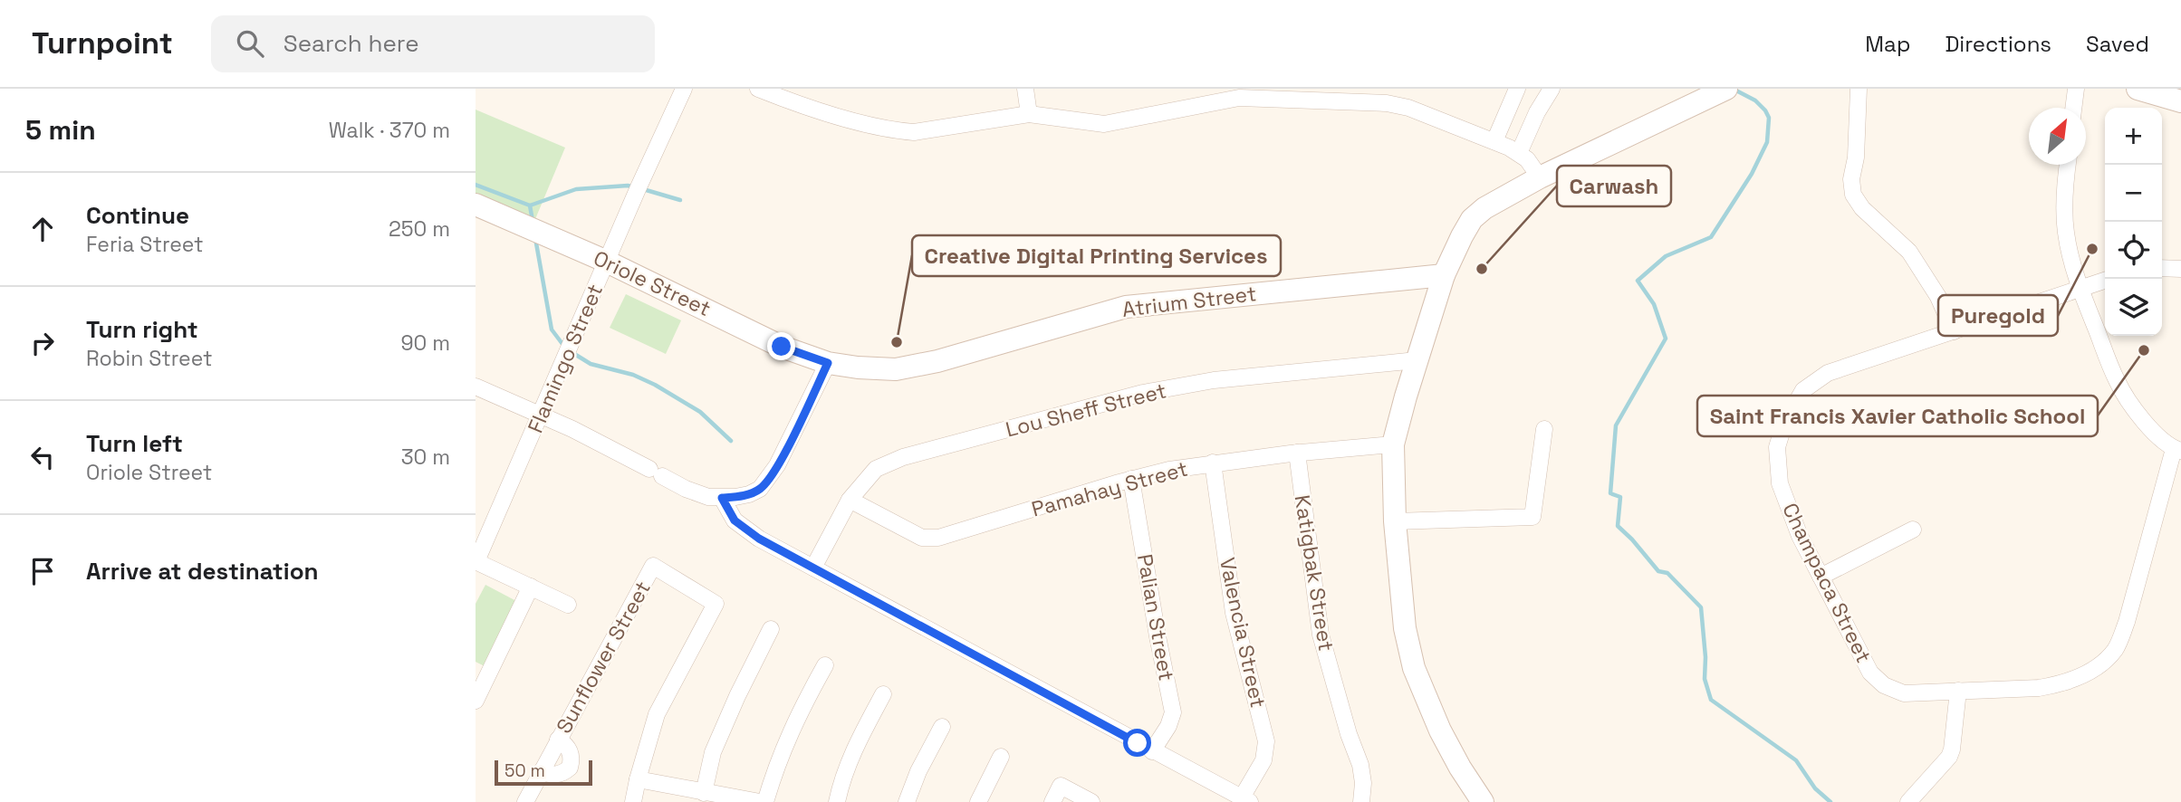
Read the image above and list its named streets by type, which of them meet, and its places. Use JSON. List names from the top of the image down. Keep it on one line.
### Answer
{"streets":{"street":["Oriole Street","Atrium Street","Flamingo Street","Lou Sheff Street","Pamahay Street","Katigbak Street","Champaca Street","Palian Street","Valencia Street","Sunflower Street"]},"crossings":[["Oriole Street","Atrium Street"],["Oriole Street","Flamingo Street"],["Lou Sheff Street","Pamahay Street"],["Pamahay Street","Katigbak Street"],["Pamahay Street","Palian Street"],["Pamahay Street","Valencia Street"]],"places":["Puregold","Carwash","Creative Digital Printing Services","Saint Francis Xavier Catholic School"],"scale_bar":"50 m","north":"top right","page":{"header":"Turnpoint","search":"Search here","nav":["Map","Directions","Saved"],"heading":["5 min","Walk · 370 m"],"map_buttons":["+","−"],"list":[["Continue","Feria Street","250 m"],["Turn right","Robin Street","90 m"],["Turn left","Oriole Street","30 m"],"Arrive at destination"],"scale":"50 m"}}
